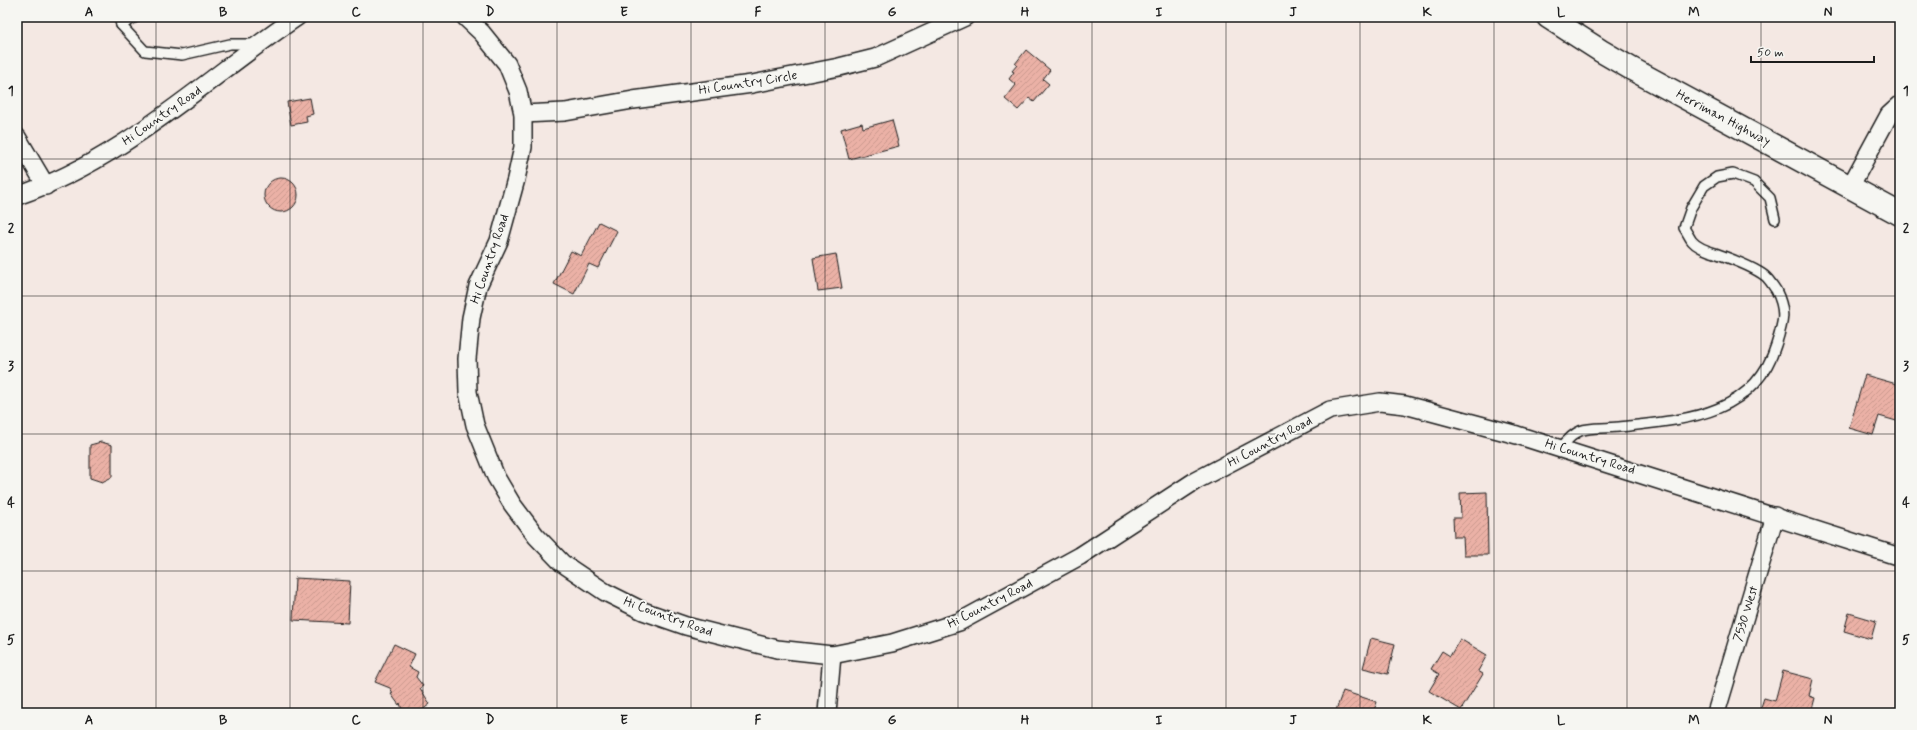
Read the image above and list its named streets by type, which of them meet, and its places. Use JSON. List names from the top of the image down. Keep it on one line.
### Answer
{"streets":{"main road":["Herriman Highway"],"street":["Hi Country Circle","Hi Country Road","7530 West"]},"crossings":[["Hi Country Circle","Hi Country Road"],["Hi Country Road","7530 West"]],"scale_bar":"50 m","grid":{"columns":["A","B","C","D","E","F","G","H","I","J","K","L","M","N"],"rows":["1","2","3","4","5"]}}
